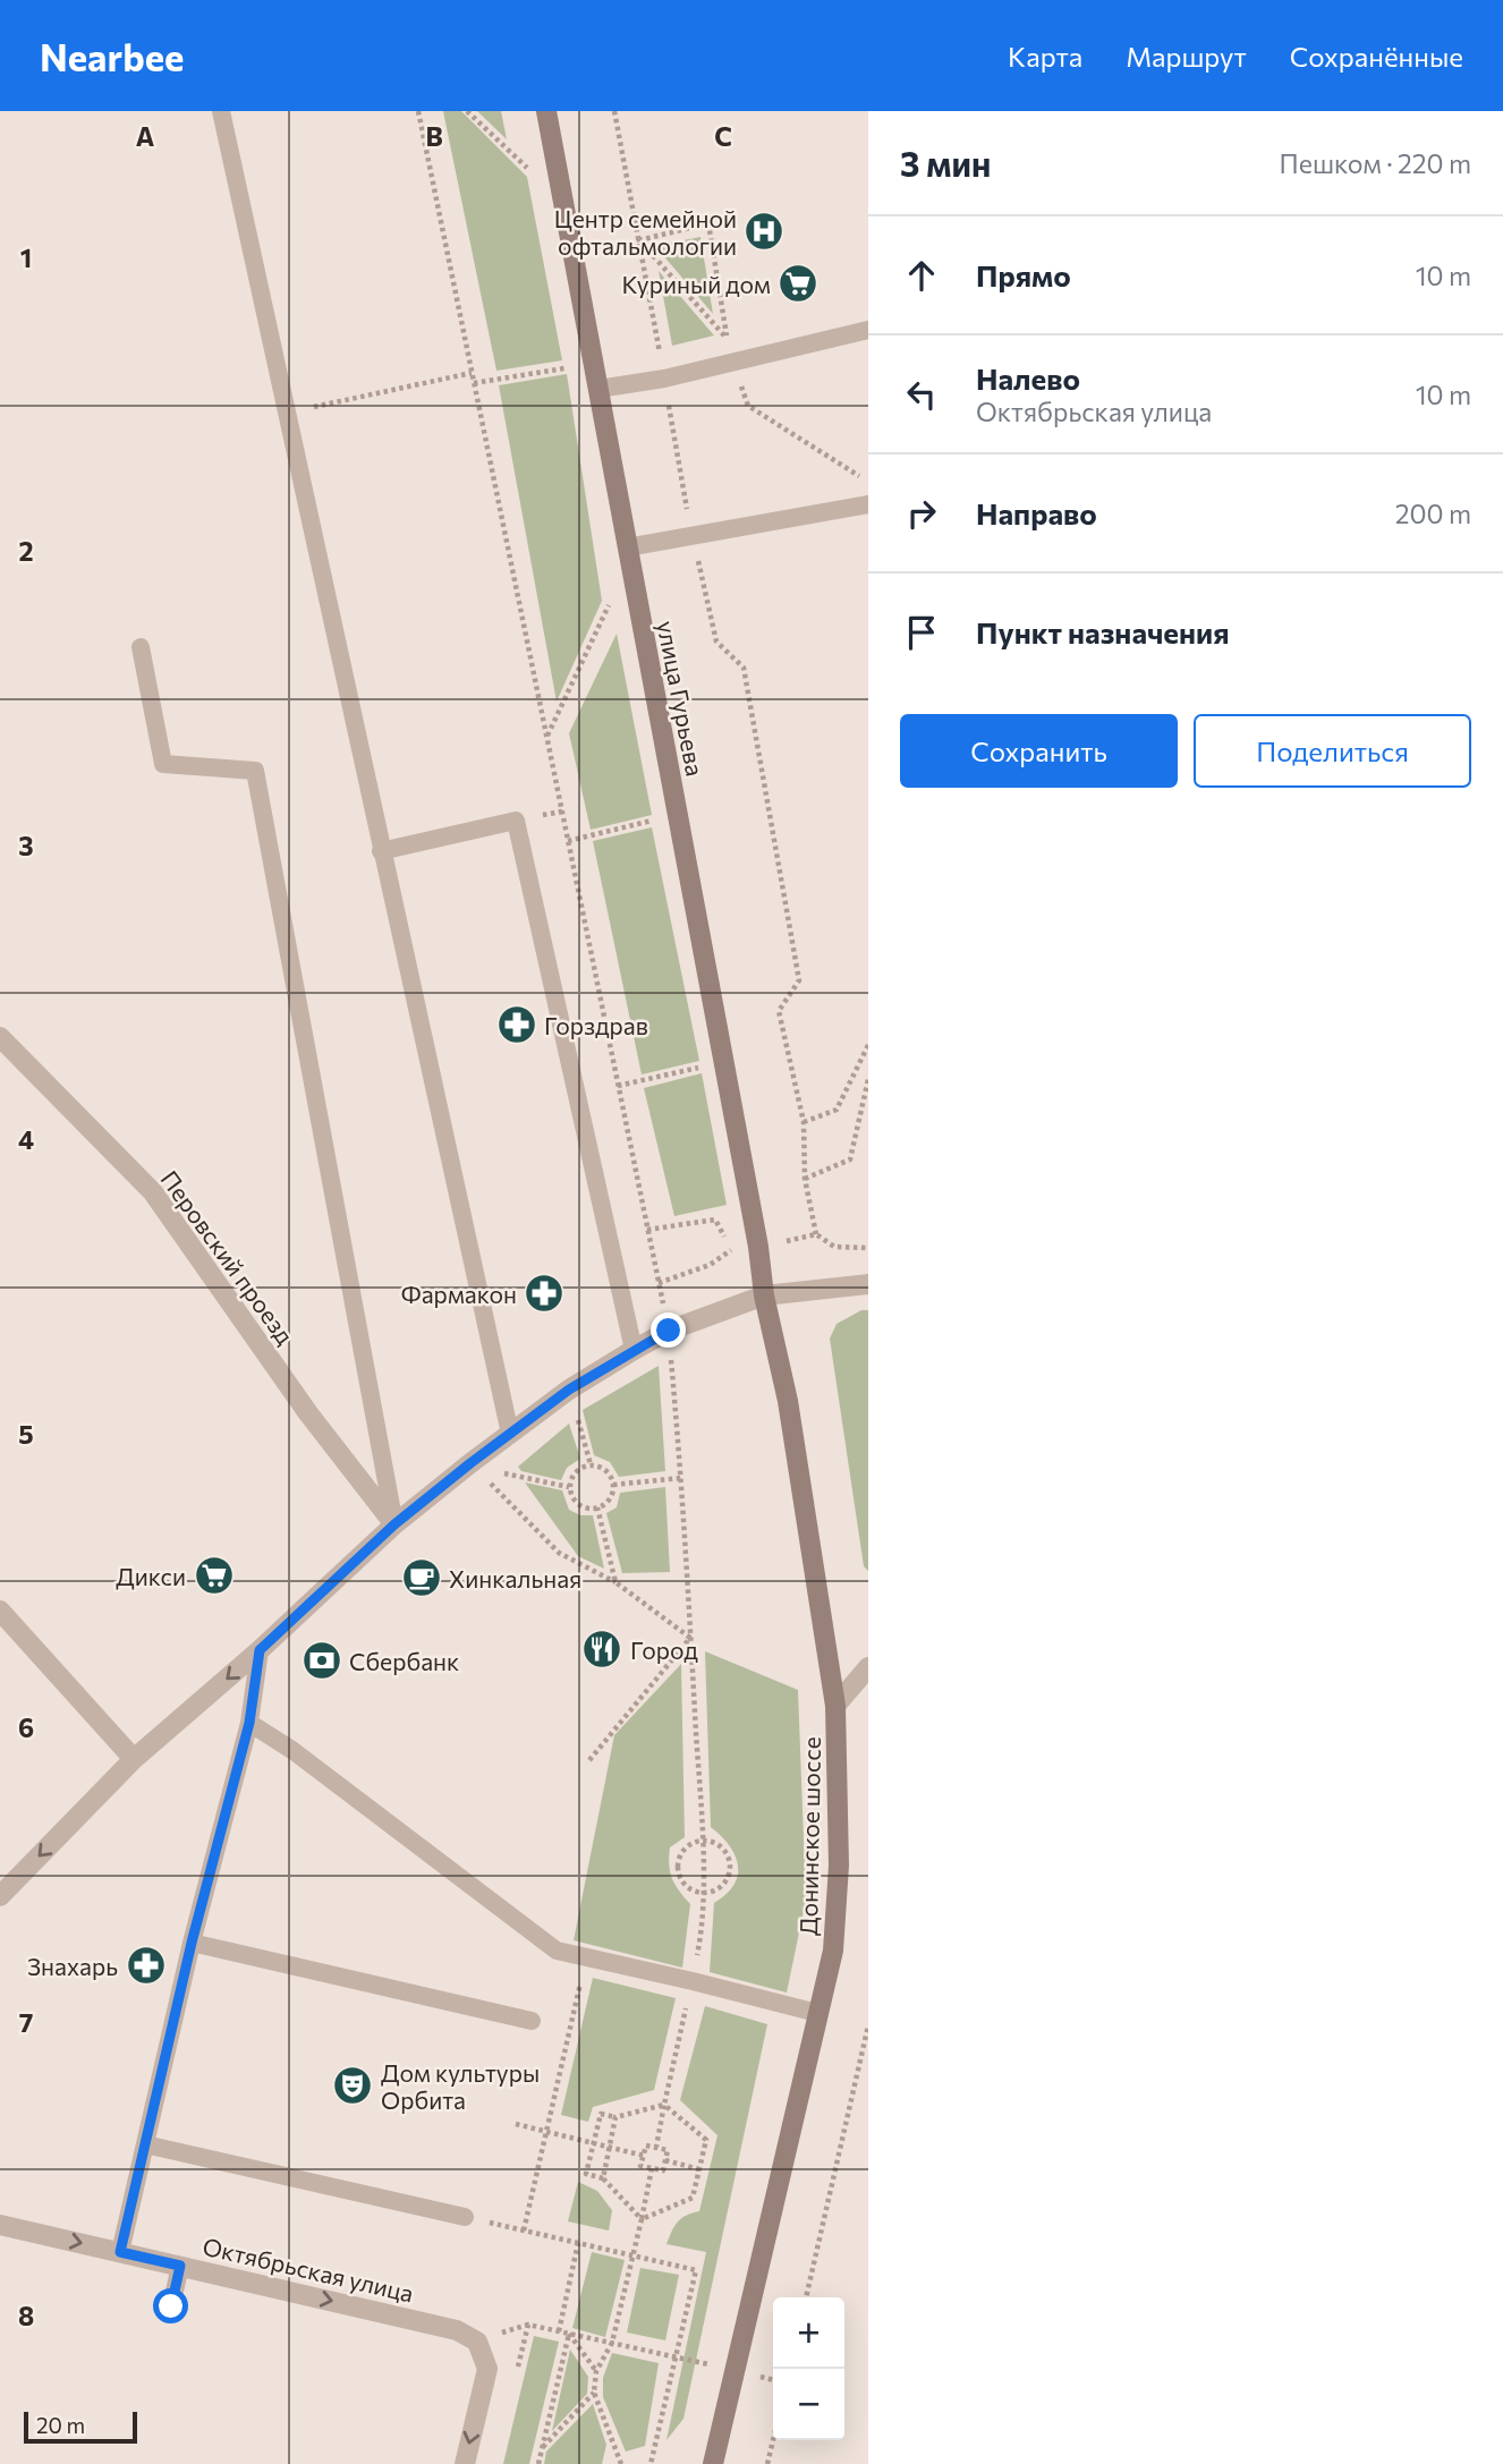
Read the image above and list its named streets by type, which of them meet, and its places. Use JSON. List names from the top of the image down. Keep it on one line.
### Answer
{"streets":{"main road":["улица Гурьева","Донинское шоссе"],"street":["Перовский проезд","Октябрьская улица"]},"crossings":[["улица Гурьева","Донинское шоссе"]],"one_way":["Октябрьская улица"],"places":{"hospital":["Центр семейной офтальмологии"],"supermarket":["Куриный дом","Дикси"],"pharmacy":["Горздрав","Фармакон","Знахарь"],"cafe":["Хинкальная"],"restaurant":["Город"],"bank":["Сбербанк"],"theatre":["Дом культуры Орбита"]},"scale_bar":"20 m","page":{"header":"Nearbee","nav":["Карта","Маршрут","Сохранённые"],"heading":["3 мин","Пешком · 220 m"],"list":[["Прямо","10 m"],["Налево","Октябрьская улица","10 m"],["Направо","200 m"],"Пункт назначения"],"buttons":["Сохранить","Поделиться"],"map_buttons":["+","−"],"scale":"20 m"},"grid":{"columns":["A","B","C"],"rows":["1","2","3","4","5","6","7","8"]}}
